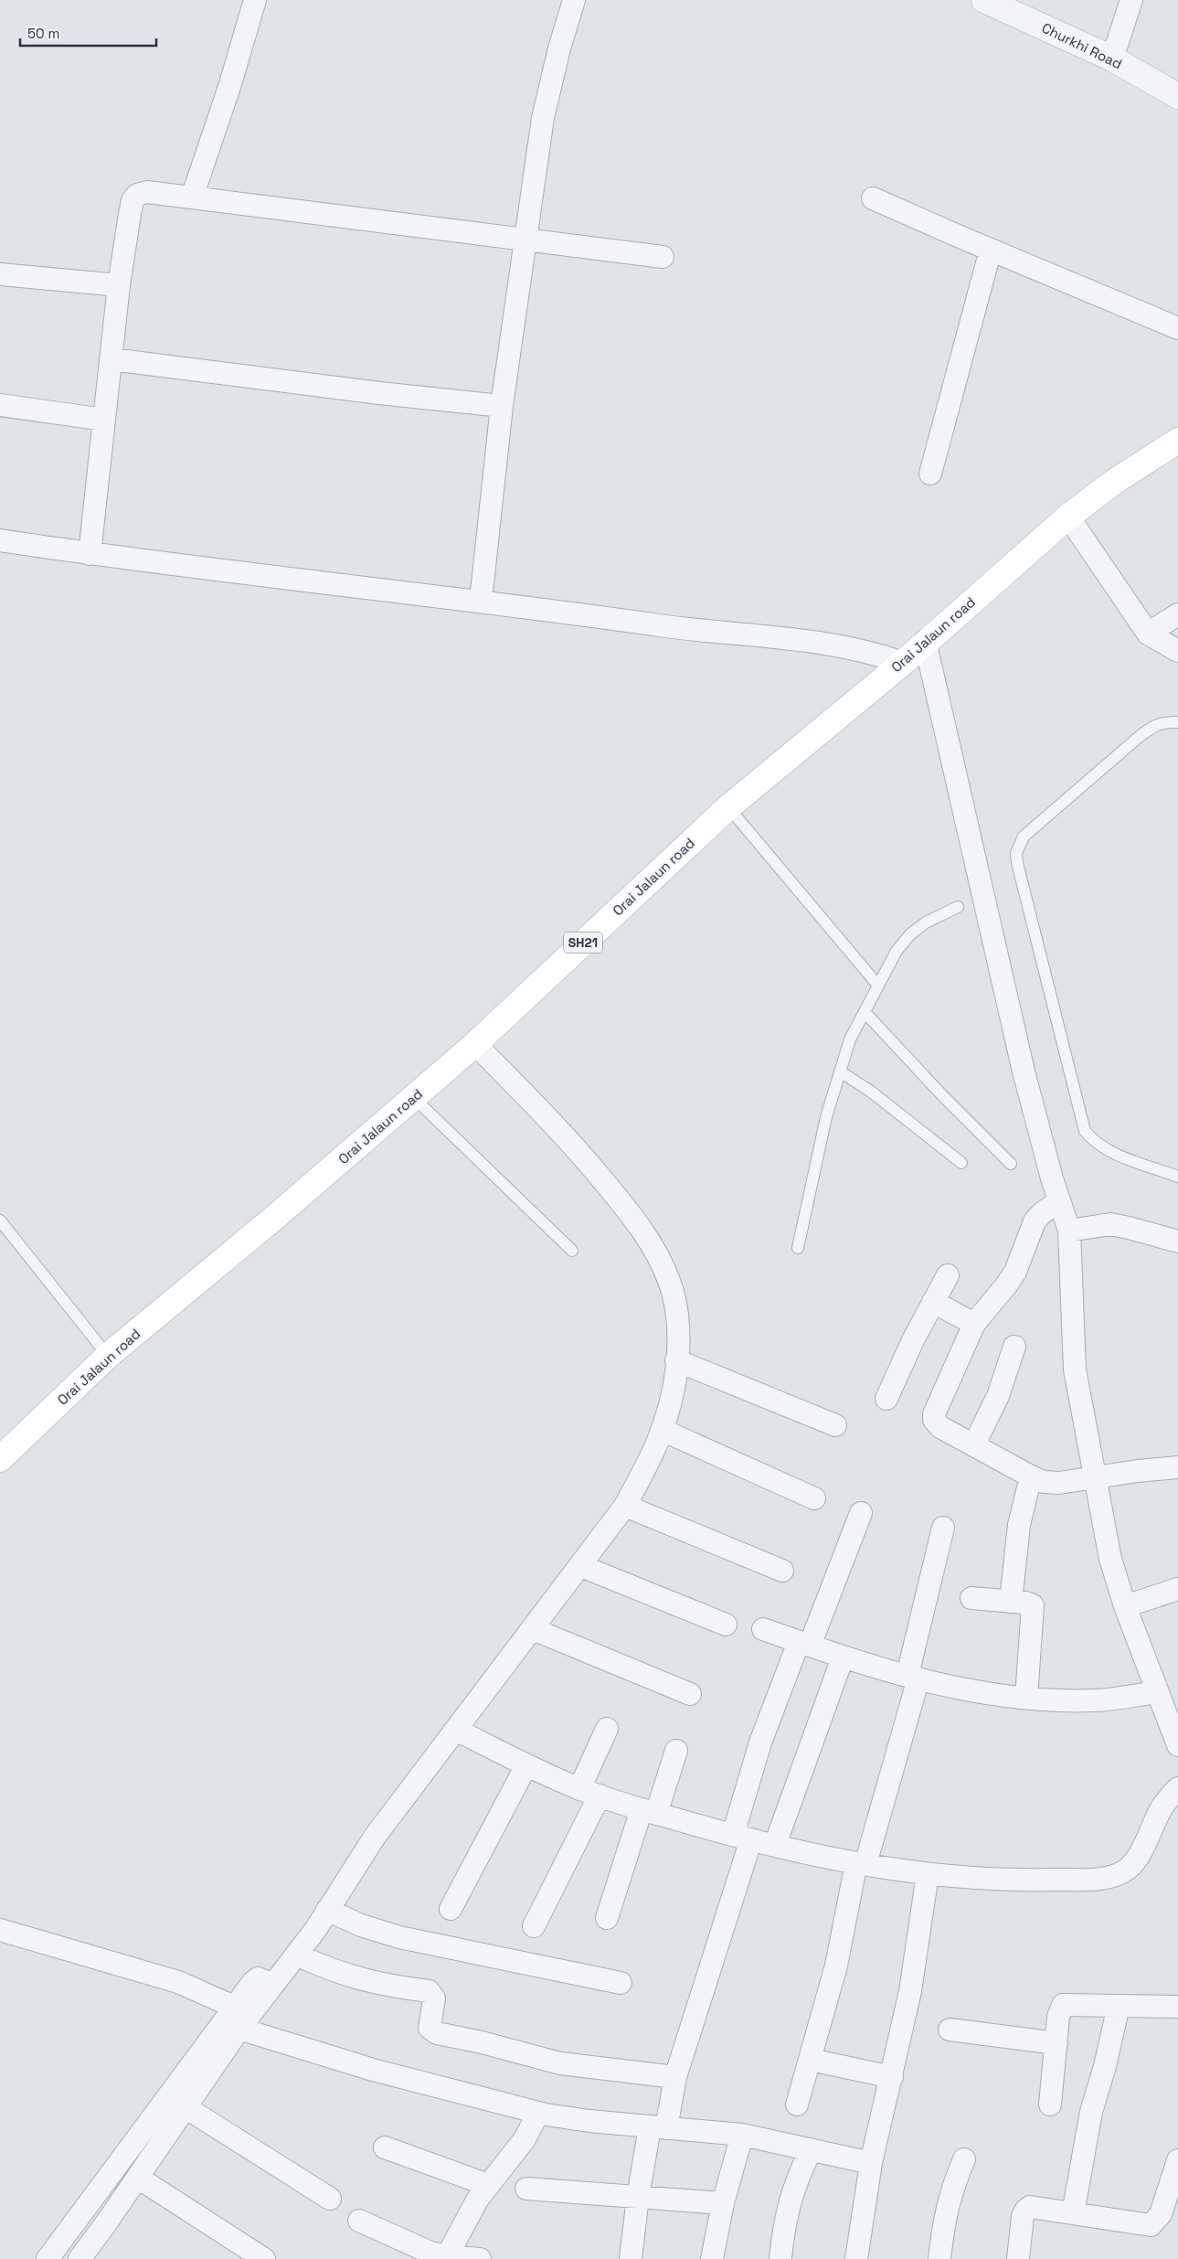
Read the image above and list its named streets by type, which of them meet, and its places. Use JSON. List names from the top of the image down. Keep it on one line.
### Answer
{"streets":{"main road":["Orai Jalaun road","SH21"],"street":["Churkhi Road"]},"scale_bar":"50 m"}
